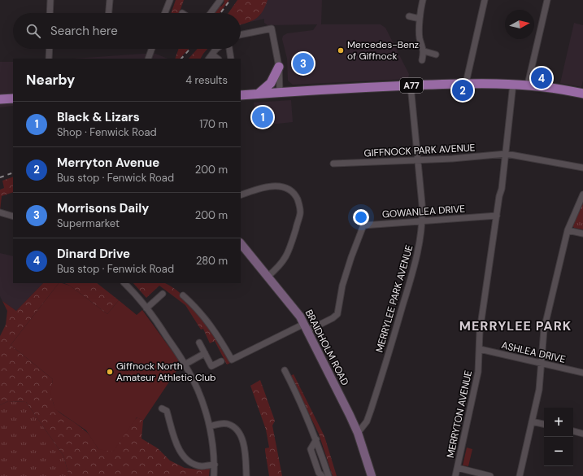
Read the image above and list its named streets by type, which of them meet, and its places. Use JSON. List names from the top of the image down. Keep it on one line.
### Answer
{"streets":{"main road":["A77"],"street":["GIFFNOCK PARK AVENUE","GOWANLEA DRIVE","MERRYLEE PARK AVENUE","BRAIDHOLM ROAD","ASHLEA DRIVE","MERRYTON AVENUE"]},"crossings":[["A77","MERRYLEE PARK AVENUE"],["A77","MERRYTON AVENUE"],["GIFFNOCK PARK AVENUE","MERRYLEE PARK AVENUE"],["GIFFNOCK PARK AVENUE","MERRYTON AVENUE"],["GOWANLEA DRIVE","MERRYLEE PARK AVENUE"],["GOWANLEA DRIVE","BRAIDHOLM ROAD"],["GOWANLEA DRIVE","MERRYTON AVENUE"],["MERRYLEE PARK AVENUE","BRAIDHOLM ROAD"],["ASHLEA DRIVE","MERRYTON AVENUE"]],"districts":["MERRYLEE PARK"],"places":["Mercedes-Benz of Giffnock","Giffnock North Amateur Athletic Club"],"north":"right","page":{"search":"Search here","pins":["3","4","2","1"],"heading":["Nearby","4 results"],"list":[{"mark":"1","name":"Black & Lizars","note":"Shop · Fenwick Road","value":"170 m"},{"mark":"2","name":"Merryton Avenue","note":"Bus stop · Fenwick Road","value":"200 m"},{"mark":"3","name":"Morrisons Daily","note":"Supermarket","value":"200 m"},{"mark":"4","name":"Dinard Drive","note":"Bus stop · Fenwick Road","value":"280 m"}],"map_buttons":["+","−"]}}
